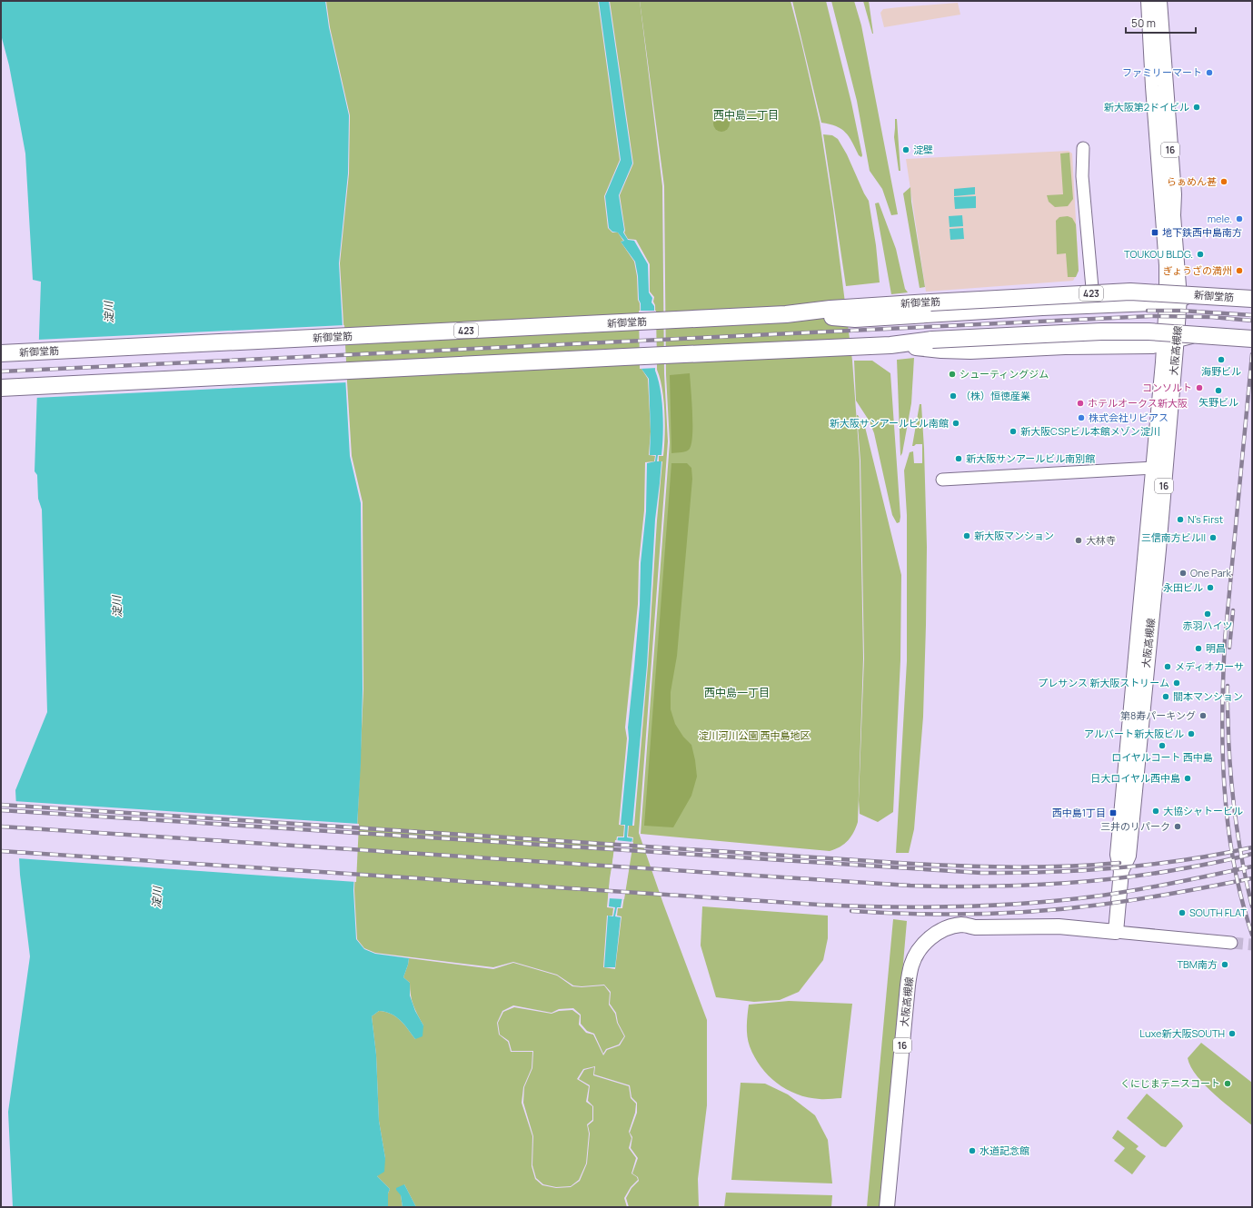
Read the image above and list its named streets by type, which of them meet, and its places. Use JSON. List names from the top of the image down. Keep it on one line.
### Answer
{"streets":{"highway":["423","新御堂筋"],"main road":["16","大阪高槻線"]},"crossings":[["423","新御堂筋"],["423","大阪高槻線"]],"districts":["西中島二丁目","西中島一丁目"],"water":["淀川"],"parks":["淀川河川公園 西中島地区"],"places":{"other":["ファミリーマート","新大阪第2ドイビル","淀壁","らぁめん甚","mele.","TOUKOU BLDG.","ぎょうざの満州","海野ビル","シューティングジム","コンソルト","矢野ビル","（株）恒徳産業","ホテルオークス新大阪","株式会社リビアス","新大阪サンアールビル南館","新大阪CSPビル本館メゾン淀川","新大阪サンアールビル南別館","N’s First","新大阪マンション","三信南方ビルII","大林寺","One Park","永田ビル","赤羽ハイツ","明昌","メディオカーサ","プレサンス 新大阪ストリーム","關本マンション","第8寿パーキング","アルバート新大阪ビル","ロイヤルコート 西中島","日大ロイヤル西中島","大協シャトービル","三井のリパーク","SOUTH FLAT","TBM南方","Luxe新大阪SOUTH","くにじまテニスコート","水道記念館"],"transit":["地下鉄西中島南方","西中島1丁目"]},"scale_bar":"50 m"}
